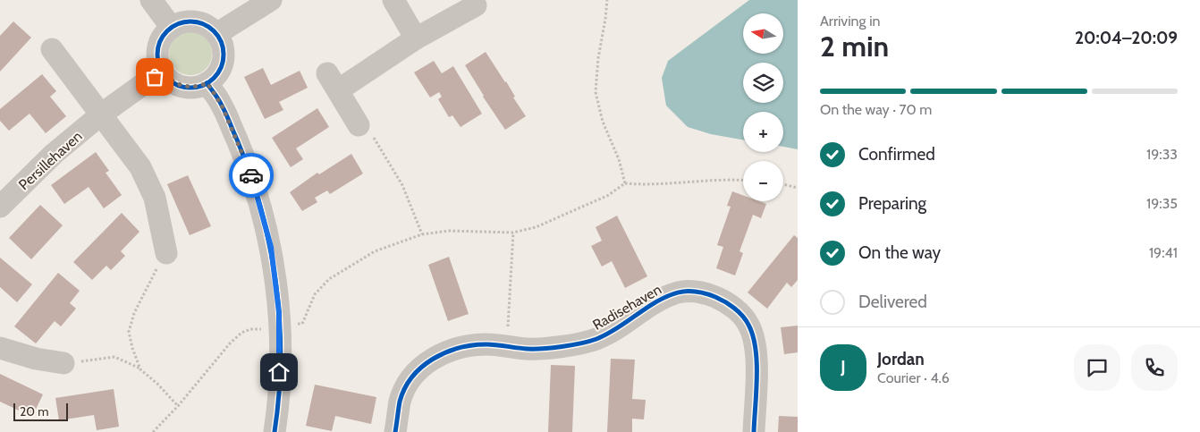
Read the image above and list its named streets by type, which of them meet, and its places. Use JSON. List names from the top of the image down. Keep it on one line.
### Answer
{"streets":{"street":["Persillehaven","Radisehaven"]},"scale_bar":"20 m","north":"left","page":{"heading":["2 min","Arriving in","20:04–20:09"],"panel":["Jordan","Courier · 4.6"],"map_buttons":["+","−"],"bar":"On the way · 70 m","list":[["Confirmed","19:33"],["Preparing","19:35"],["On the way","19:41"],"Delivered"],"round":"J","scale":"20 m"}}
